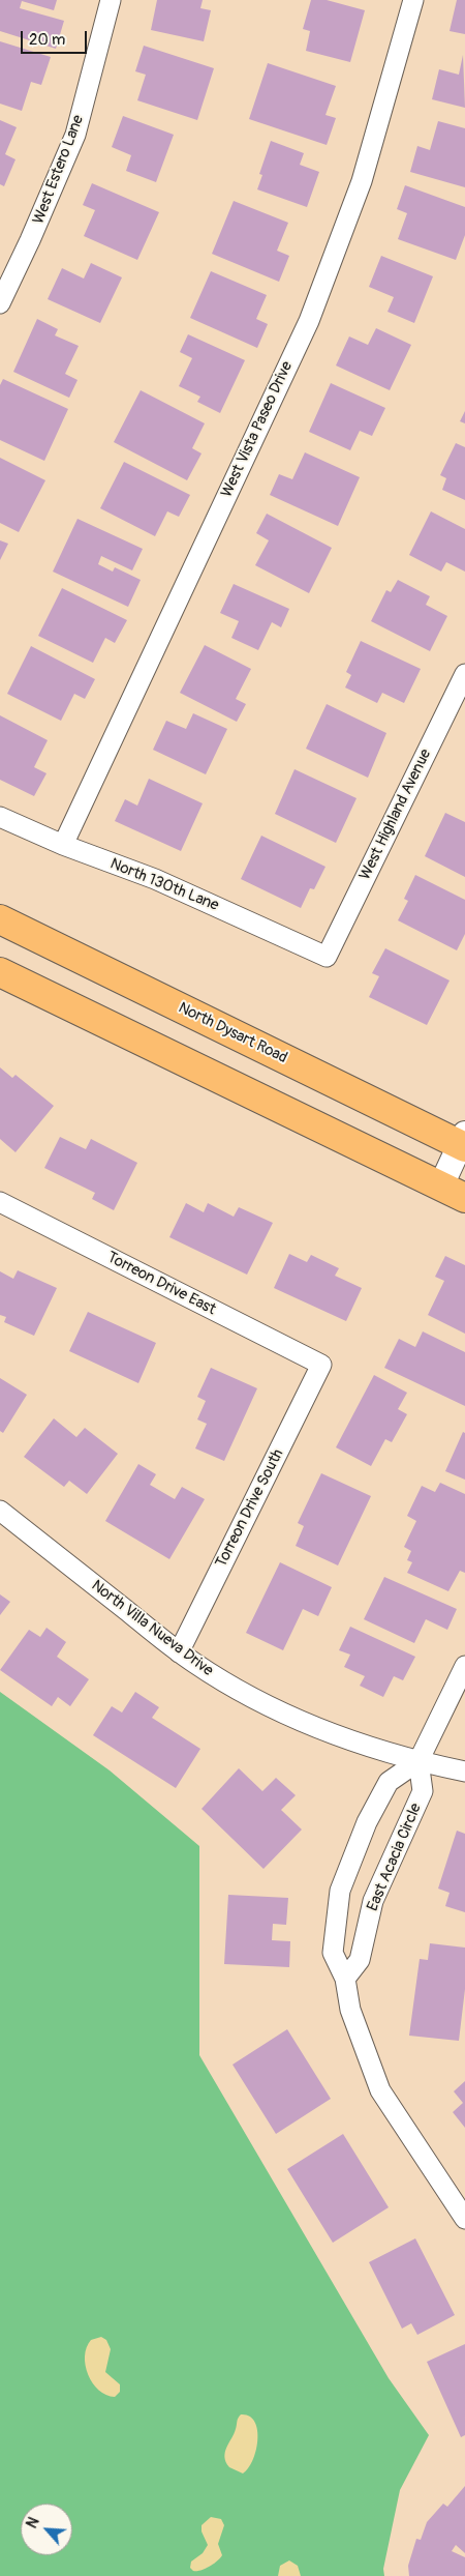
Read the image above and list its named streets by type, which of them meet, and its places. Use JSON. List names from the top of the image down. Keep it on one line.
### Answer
{"streets":{"main road":["North Dysart Road"],"street":["West Estero Lane","West Vista Paseo Drive","West Highland Avenue","North 130th Lane","Torreon Drive East","Torreon Drive South","North Villa Nueva Drive","East Acacia Circle"]},"crossings":[["West Vista Paseo Drive","North 130th Lane"],["West Highland Avenue","North 130th Lane"],["Torreon Drive East","Torreon Drive South"],["Torreon Drive South","North Villa Nueva Drive"],["North Villa Nueva Drive","East Acacia Circle"]],"scale_bar":"20 m","north":"top left"}
